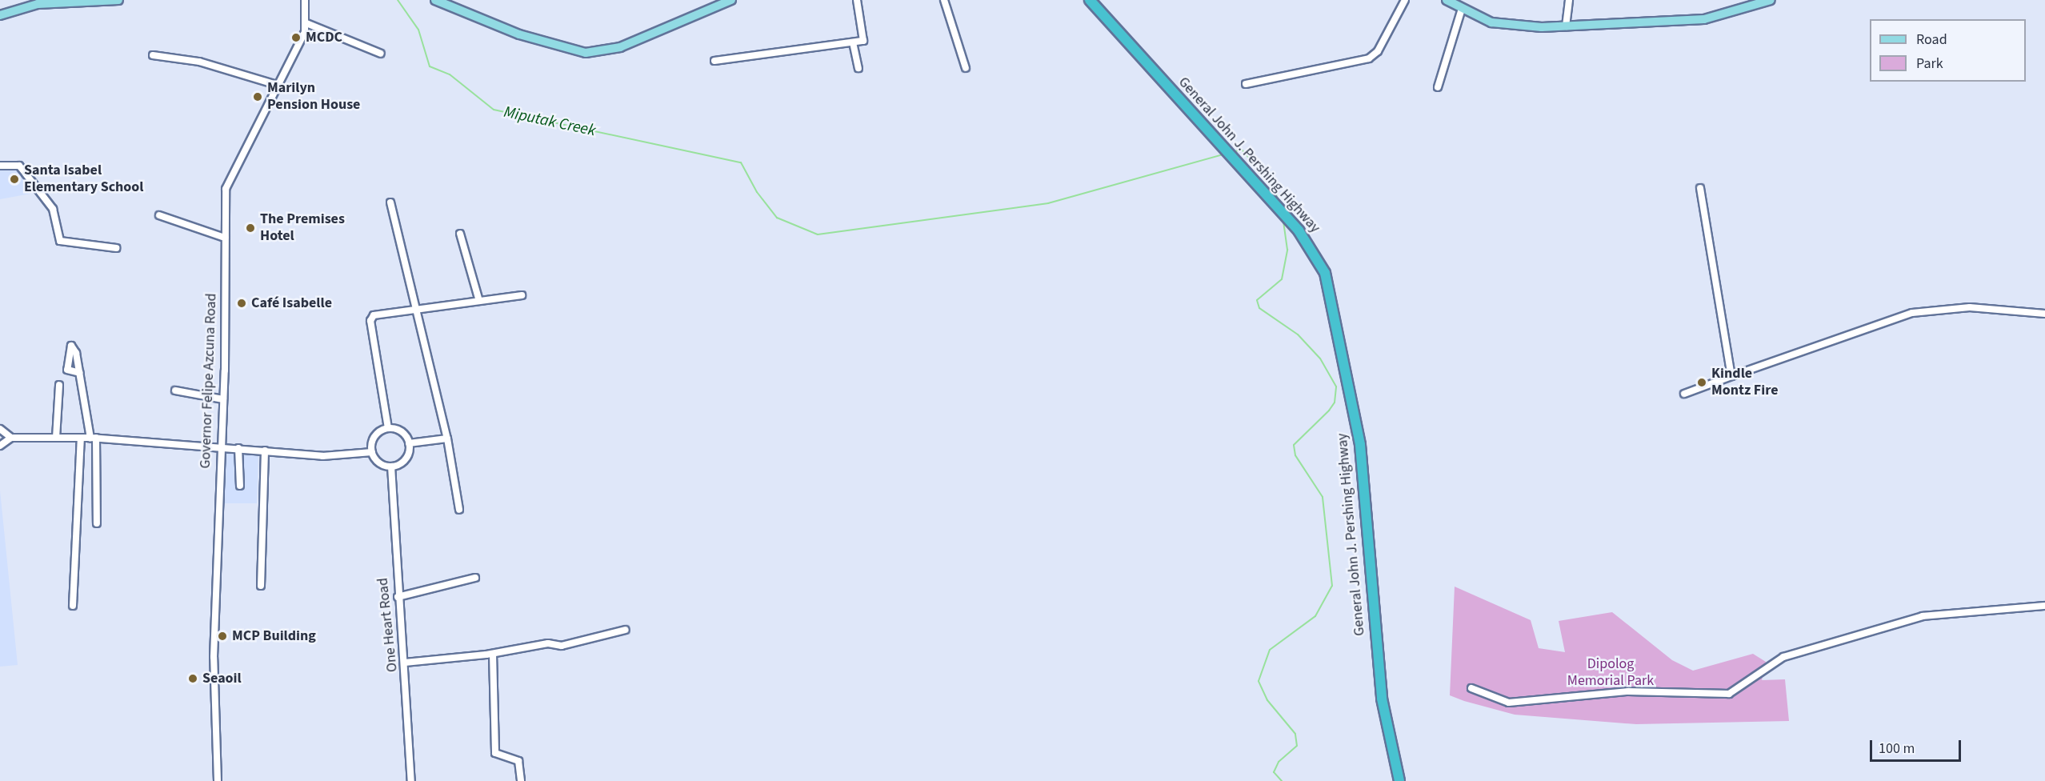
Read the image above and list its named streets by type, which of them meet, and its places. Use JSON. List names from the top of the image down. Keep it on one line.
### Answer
{"streets":{"highway":["General John J. Pershing Highway"],"street":["Governor Felipe Azcuna Road","One Heart Road"]},"water":["Miputak Creek"],"parks":["Dipolog Memorial Park"],"places":["MCDC","Marilyn Pension House","Santa Isabel Elementary School","The Premises Hotel","Café Isabelle","Kindle Montz Fire","MCP Building","Seaoil"],"legend":["Road","Park"],"scale_bar":"100 m"}
